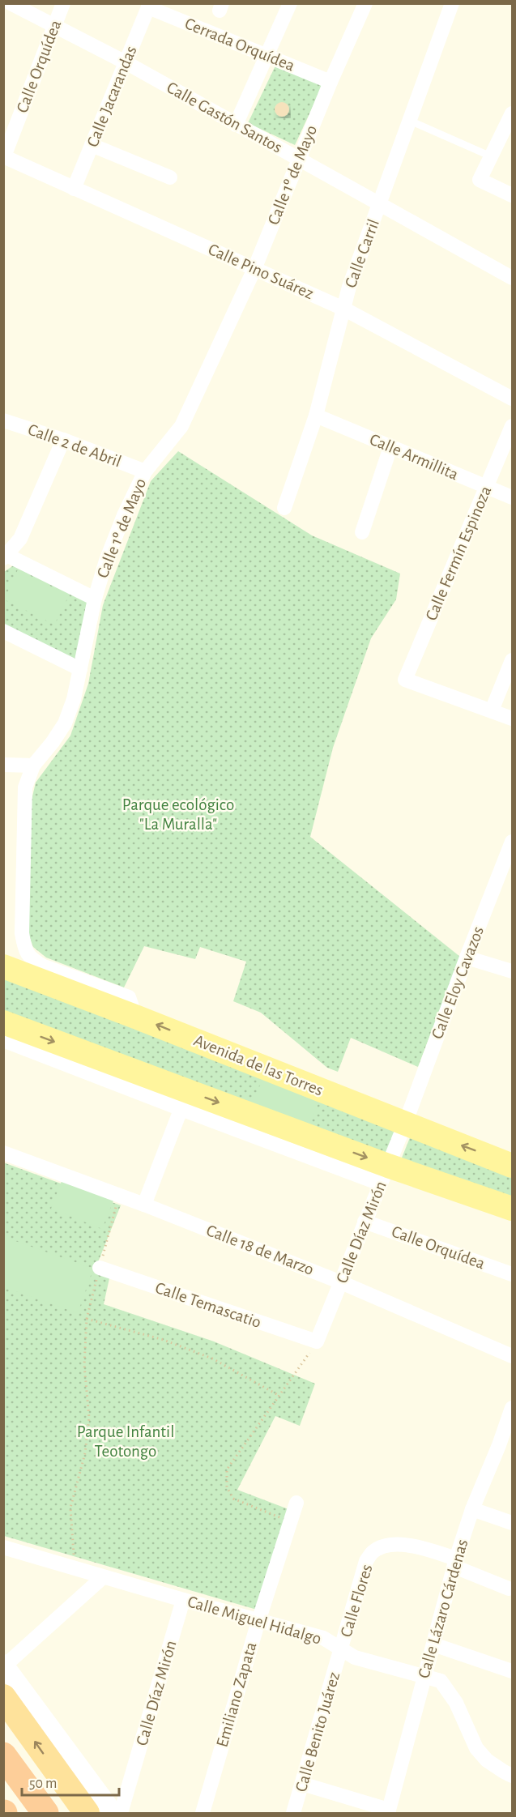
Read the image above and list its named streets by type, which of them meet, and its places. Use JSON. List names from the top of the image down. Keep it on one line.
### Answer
{"streets":{"main road":["Avenida de las Torres"],"street":["Cerrada Orquídea","Calle Orquídea","Calle Jacarandas","Calle Gastón Santos","Calle 1º de Mayo","Calle Carril","Calle Pino Suárez","Calle 2 de Abril","Calle Armillita","Calle Fermín Espinoza","Calle Eloy Cavazos","Calle Díaz Mirón","Calle 18 de Marzo","Calle Temascatio","Calle Flores","Calle Lázaro Cárdenas","Calle Miguel Hidalgo","Emiliano Zapata","Calle Benito Juárez"]},"crossings":[["Cerrada Orquídea","Calle Jacarandas"],["Cerrada Orquídea","Calle 1º de Mayo"],["Calle Orquídea","Calle Gastón Santos"],["Calle Orquídea","Calle Pino Suárez"],["Calle Orquídea","Calle Díaz Mirón"],["Calle Jacarandas","Calle Gastón Santos"],["Calle Jacarandas","Calle Pino Suárez"],["Calle Gastón Santos","Calle 1º de Mayo"],["Calle Gastón Santos","Calle Carril"],["Calle 1º de Mayo","Calle Pino Suárez"],["Calle 1º de Mayo","Calle 2 de Abril"],["Calle 1º de Mayo","Avenida de las Torres"],["Calle Carril","Calle Pino Suárez"],["Calle Carril","Calle Armillita"],["Calle Armillita","Calle Fermín Espinoza"],["Calle Eloy Cavazos","Avenida de las Torres"],["Calle Eloy Cavazos","Calle Díaz Mirón"],["Avenida de las Torres","Calle Díaz Mirón"],["Calle Díaz Mirón","Calle 18 de Marzo"],["Calle Díaz Mirón","Calle Temascatio"],["Calle Díaz Mirón","Calle Miguel Hidalgo"],["Calle Flores","Calle Lázaro Cárdenas"],["Calle Flores","Calle Miguel Hidalgo"],["Calle Flores","Calle Benito Juárez"],["Calle Lázaro Cárdenas","Calle Miguel Hidalgo"],["Calle Miguel Hidalgo","Emiliano Zapata"],["Calle Miguel Hidalgo","Calle Benito Juárez"]],"parks":["Parque ecológico \"La Muralla\"","Parque Infantil Teotongo"],"scale_bar":"50 m"}
